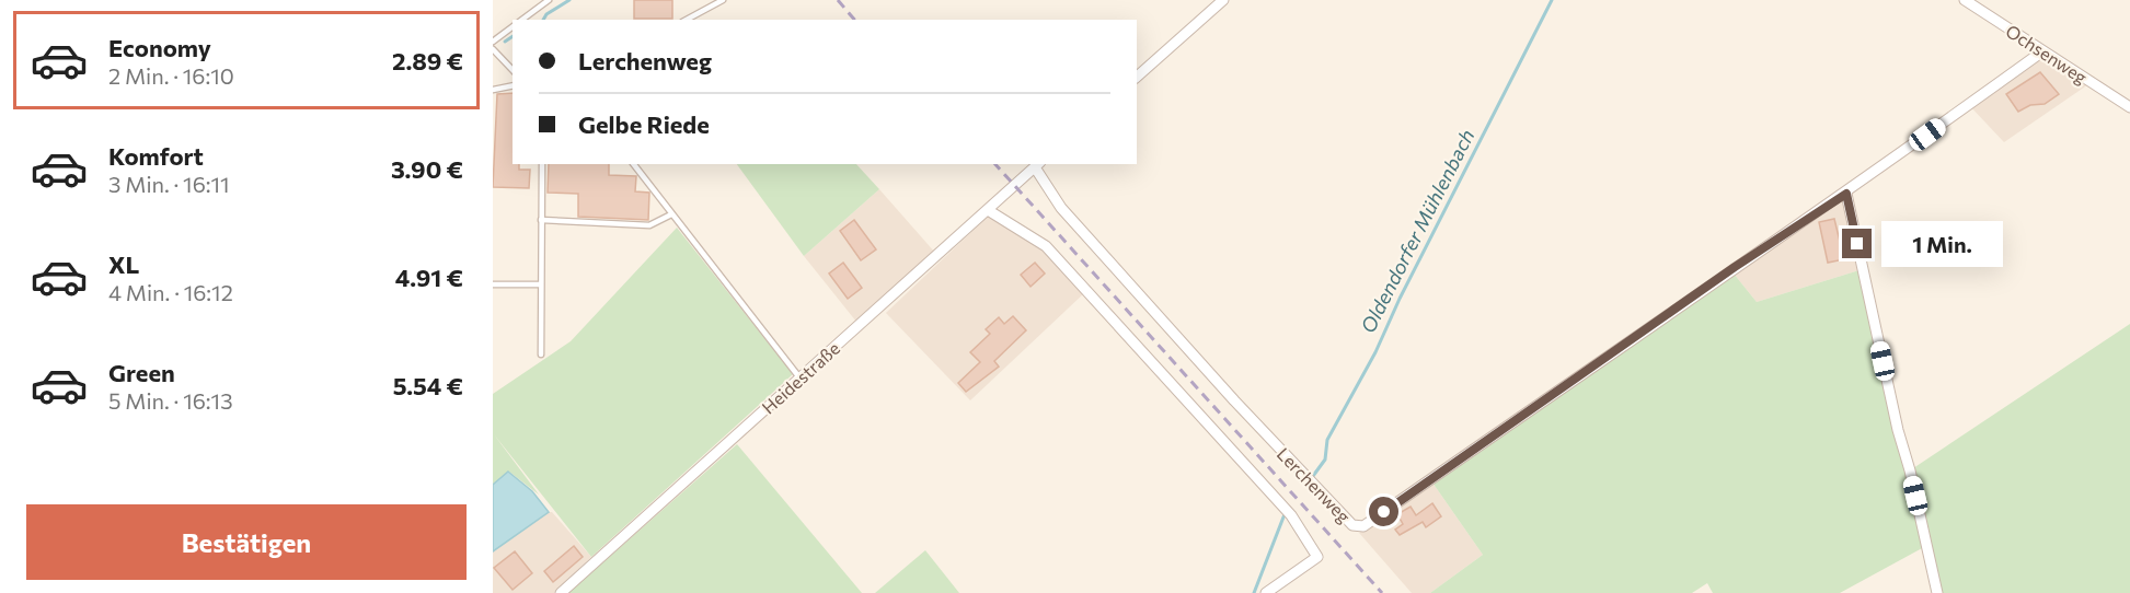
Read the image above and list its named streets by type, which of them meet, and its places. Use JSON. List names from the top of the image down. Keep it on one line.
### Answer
{"streets":{"street":["Ochsenweg","Heidestraße","Lerchenweg"]},"crossings":[["Ochsenweg","Lerchenweg"],["Heidestraße","Lerchenweg"]],"water":["Oldendorfer Mühlenbach"],"page":{"list":[{"name":"Economy","note":"2 Min. · 16:10","value":"2.89 €"},{"name":"Komfort","note":"3 Min. · 16:11","value":"3.90 €"},{"name":"XL","note":"4 Min. · 16:12","value":"4.91 €"},{"name":"Green","note":"5 Min. · 16:13","value":"5.54 €"}],"banner":["Lerchenweg","Gelbe Riede"],"bubble":"1 Min.","buttons":"Bestätigen"}}
